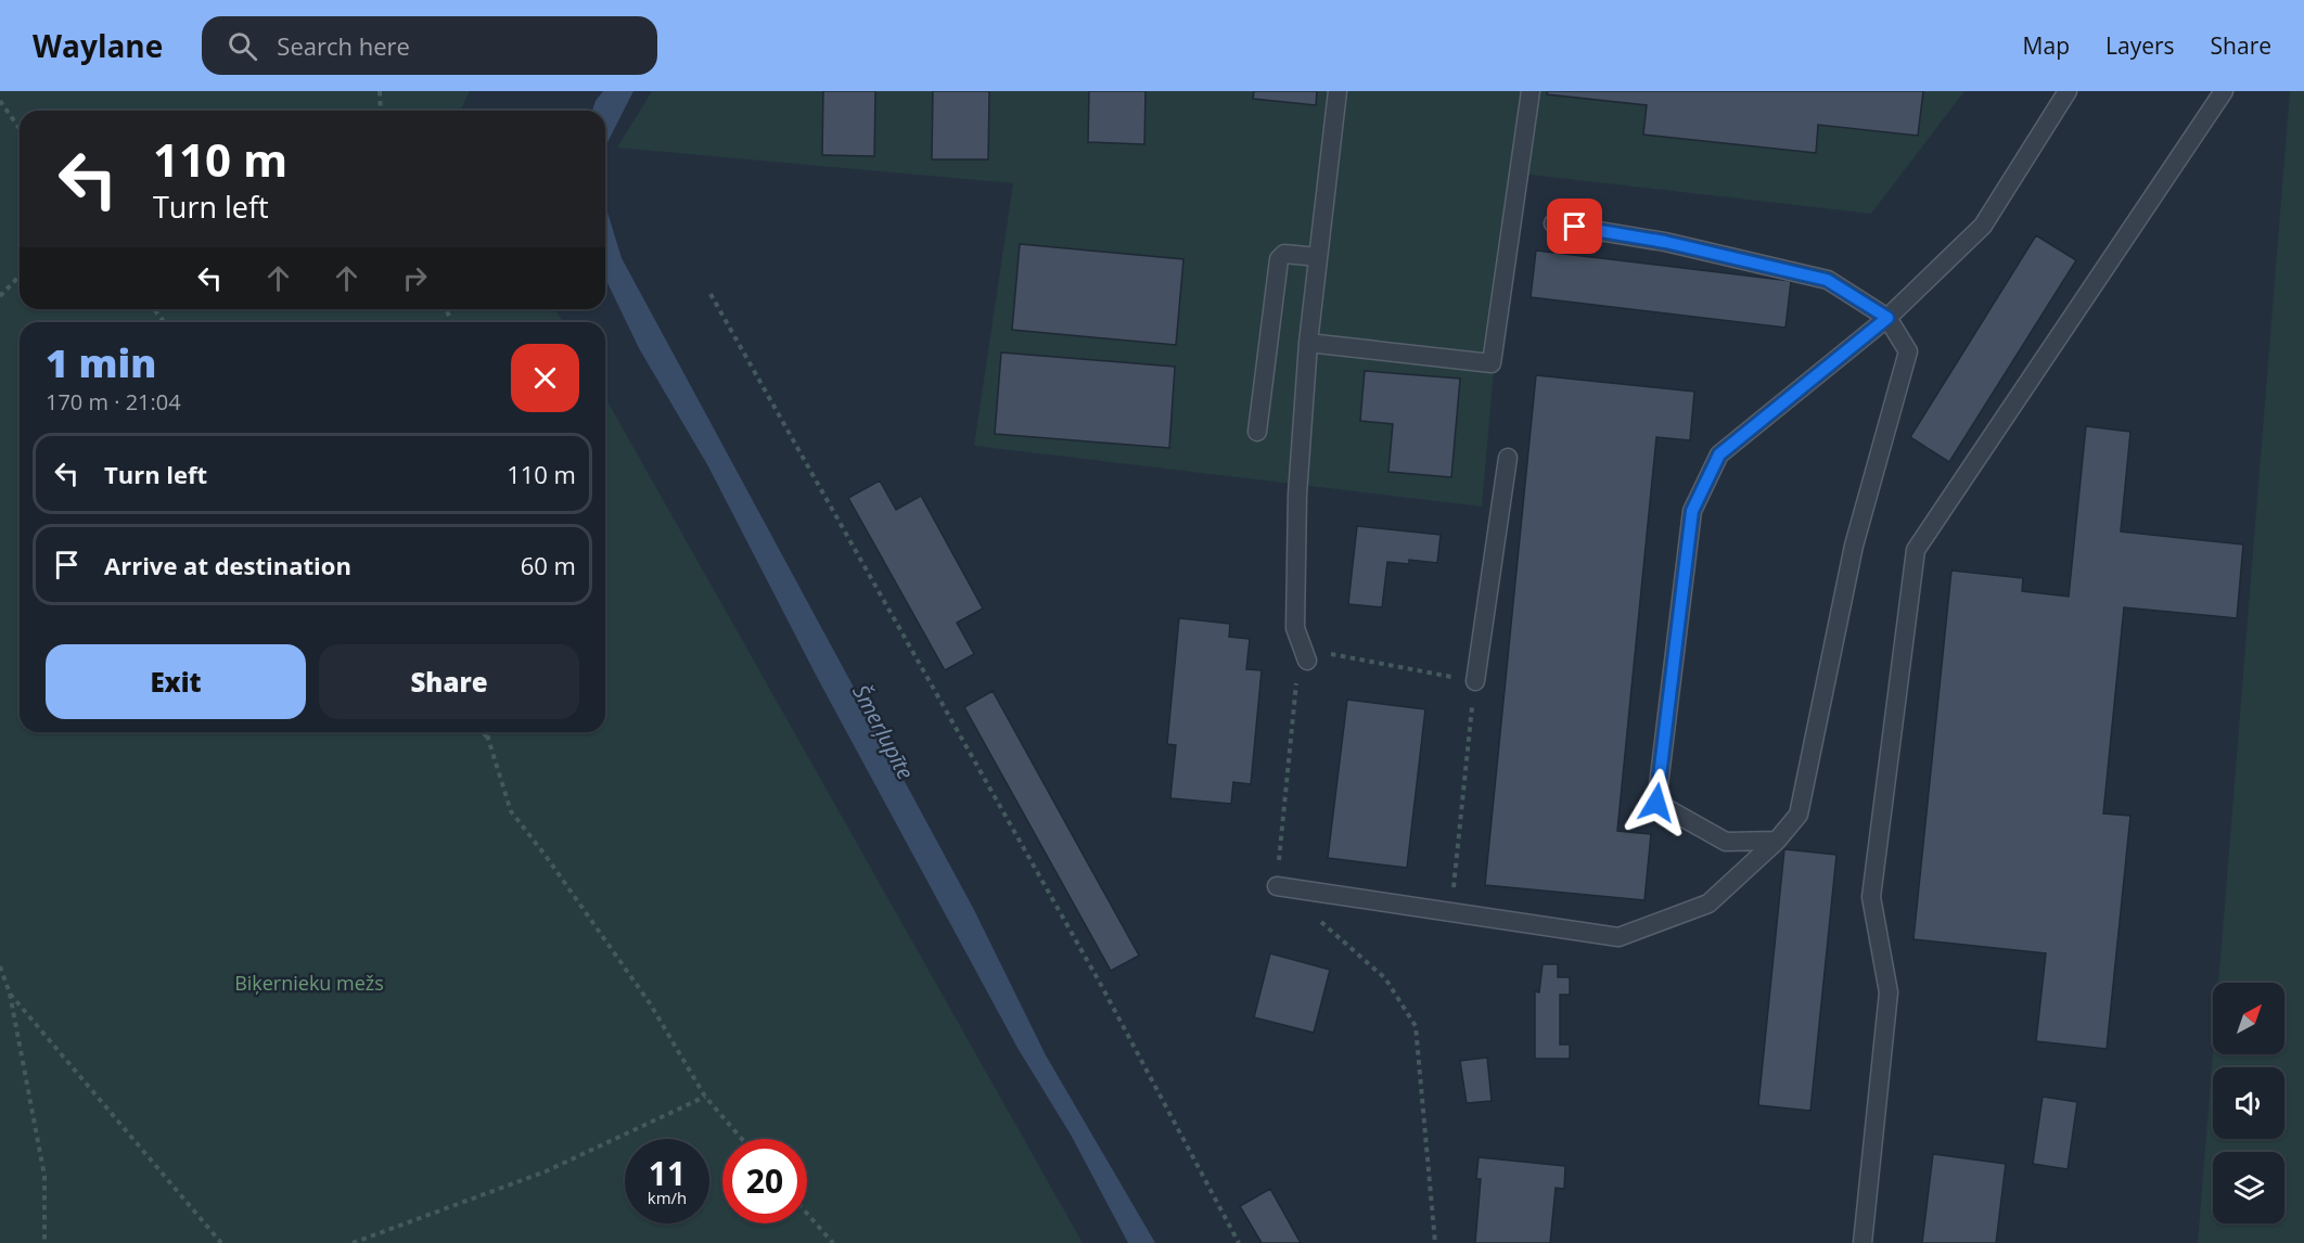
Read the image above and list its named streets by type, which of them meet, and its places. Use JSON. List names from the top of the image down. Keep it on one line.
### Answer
{"water":["Šmerļupīte"],"parks":["Biķernieku mežs"],"north":"top right","page":{"header":"Waylane","search":"Search here","nav":["Map","Layers","Share"],"turn":["110 m","Turn left"],"heading":["1 min","170 m · 21:04"],"list":[{"name":"Turn left","value":"110 m"},{"name":"Arrive at destination","value":"60 m"}],"buttons":["Exit","Share"],"speed":"11 km/h","limit":"20"}}
